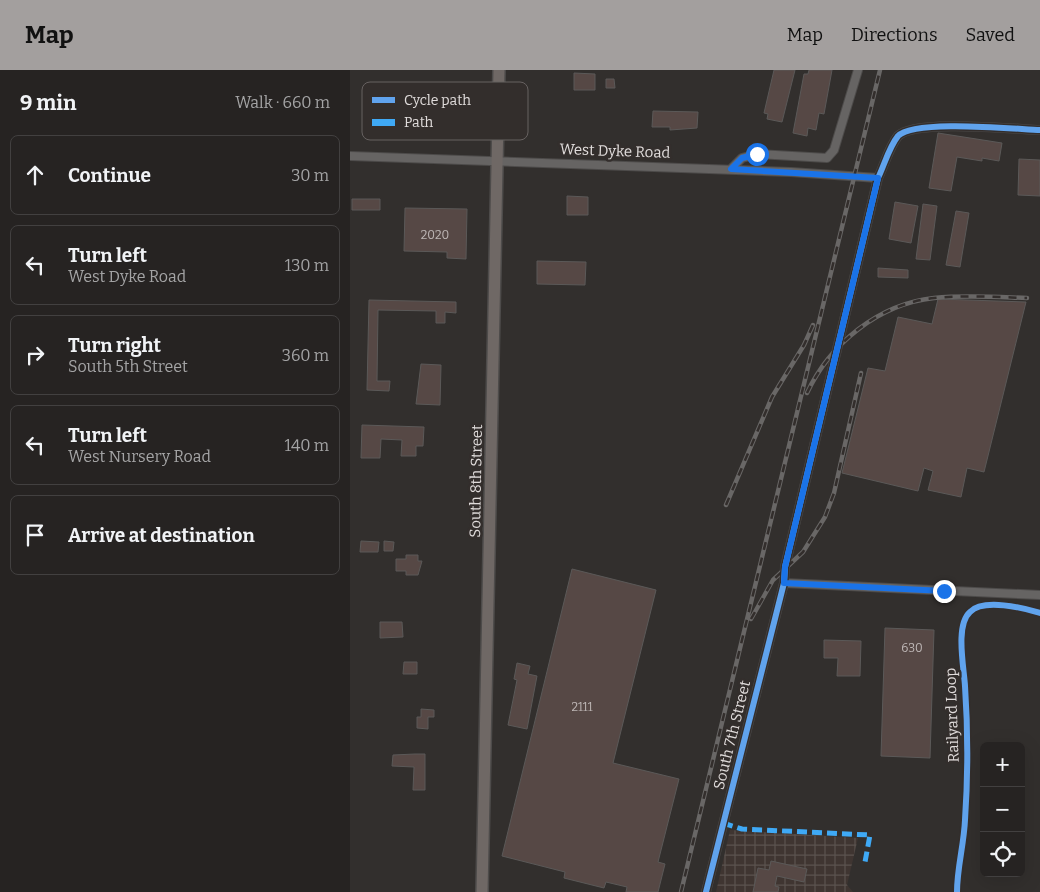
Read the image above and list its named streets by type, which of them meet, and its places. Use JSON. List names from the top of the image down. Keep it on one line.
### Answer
{"streets":{"main road":["South 8th Street"],"street":["West Dyke Road","South 7th Street"],"cycle path":["Railyard Loop"]},"crossings":[["West Dyke Road","South 8th Street"],["West Dyke Road","South 7th Street"]],"house_numbers":["2020","630","2111"],"legend":["Cycle path","Path"],"page":{"header":"Map","nav":["Map","Directions","Saved"],"heading":["9 min","Walk · 660 m"],"list":[["Continue","30 m"],["Turn left","West Dyke Road","130 m"],["Turn right","South 5th Street","360 m"],["Turn left","West Nursery Road","140 m"],"Arrive at destination"],"map_buttons":["+","−"]}}
